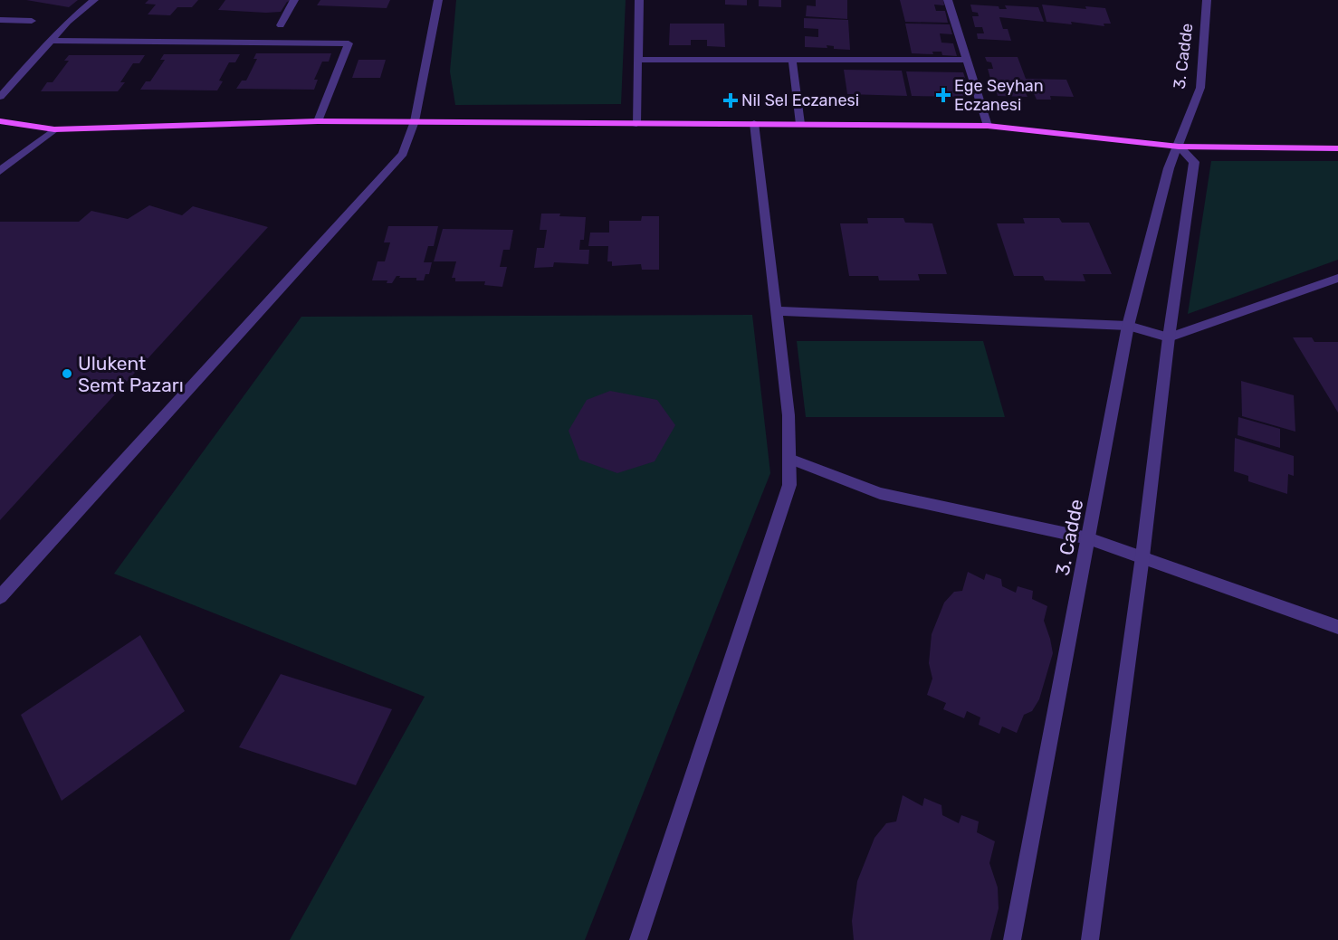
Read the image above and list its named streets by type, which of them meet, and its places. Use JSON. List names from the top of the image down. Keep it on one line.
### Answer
{"streets":{"street":["3. Cadde"]},"places":{"health":["Ege Seyhan Eczanesi","Nil Sel Eczanesi"],"other":["Ulukent Semt Pazarı"]}}
